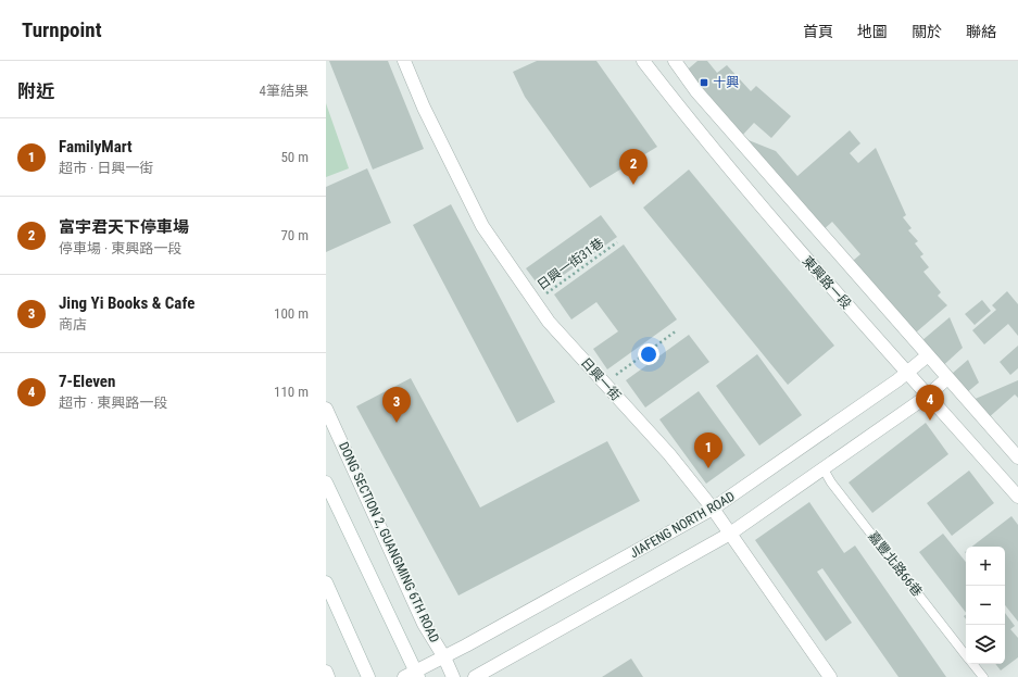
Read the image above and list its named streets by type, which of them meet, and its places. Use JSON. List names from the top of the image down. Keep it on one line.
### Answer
{"streets":{"street":["東興路一段","日興一街","JIAFENG NORTH ROAD","DONG SECTION 2, GUANGMING 6TH ROAD"],"lane":["嘉豐北路66巷"],"path":["日興一街31巷"]},"crossings":[["日興一街31巷","日興一街"],["東興路一段","JIAFENG NORTH ROAD"],["日興一街","JIAFENG NORTH ROAD"],["JIAFENG NORTH ROAD","DONG SECTION 2, GUANGMING 6TH ROAD"]],"places":{"transit":["十興"]},"page":{"header":"Turnpoint","nav":["首頁","地圖","關於","聯絡"],"heading":["附近","4筆結果"],"list":[{"mark":"1","name":"FamilyMart","note":"超市 · 日興一街","value":"50 m"},{"mark":"2","name":"富宇君天下停車場","note":"停車場 · 東興路一段","value":"70 m"},{"mark":"3","name":"Jing Yi Books & Cafe","note":"商店","value":"100 m"},{"mark":"4","name":"7-Eleven","note":"超市 · 東興路一段","value":"110 m"}],"pins":["2","4","3","1"],"map_buttons":["+","−"]}}
